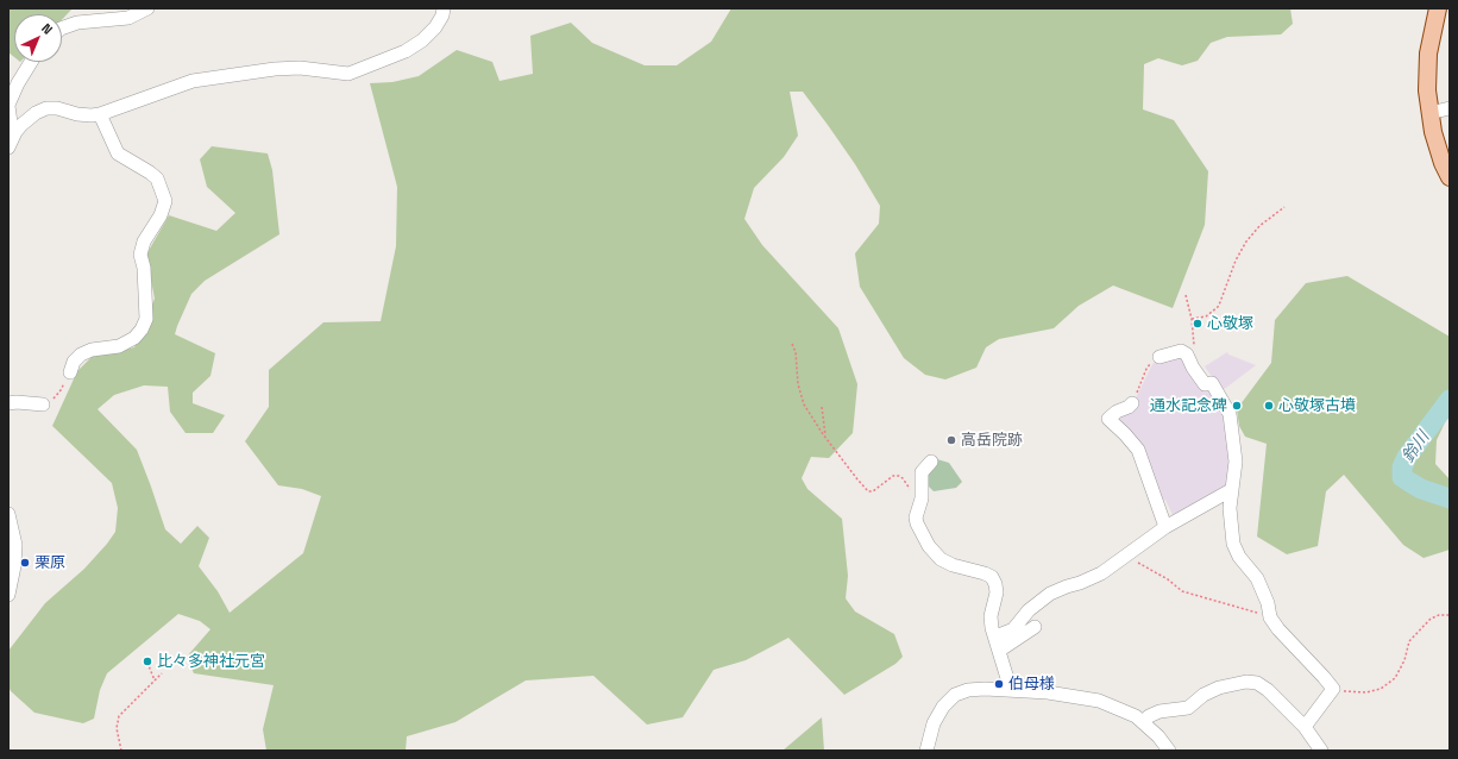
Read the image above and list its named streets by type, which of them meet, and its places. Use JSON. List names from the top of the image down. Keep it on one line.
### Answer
{"water":["鈴川"],"places":["心敬塚","通水記念碑","心敬塚古墳","高岳院跡","栗原","比々多神社元宮","伯母様"],"north":"top right"}
